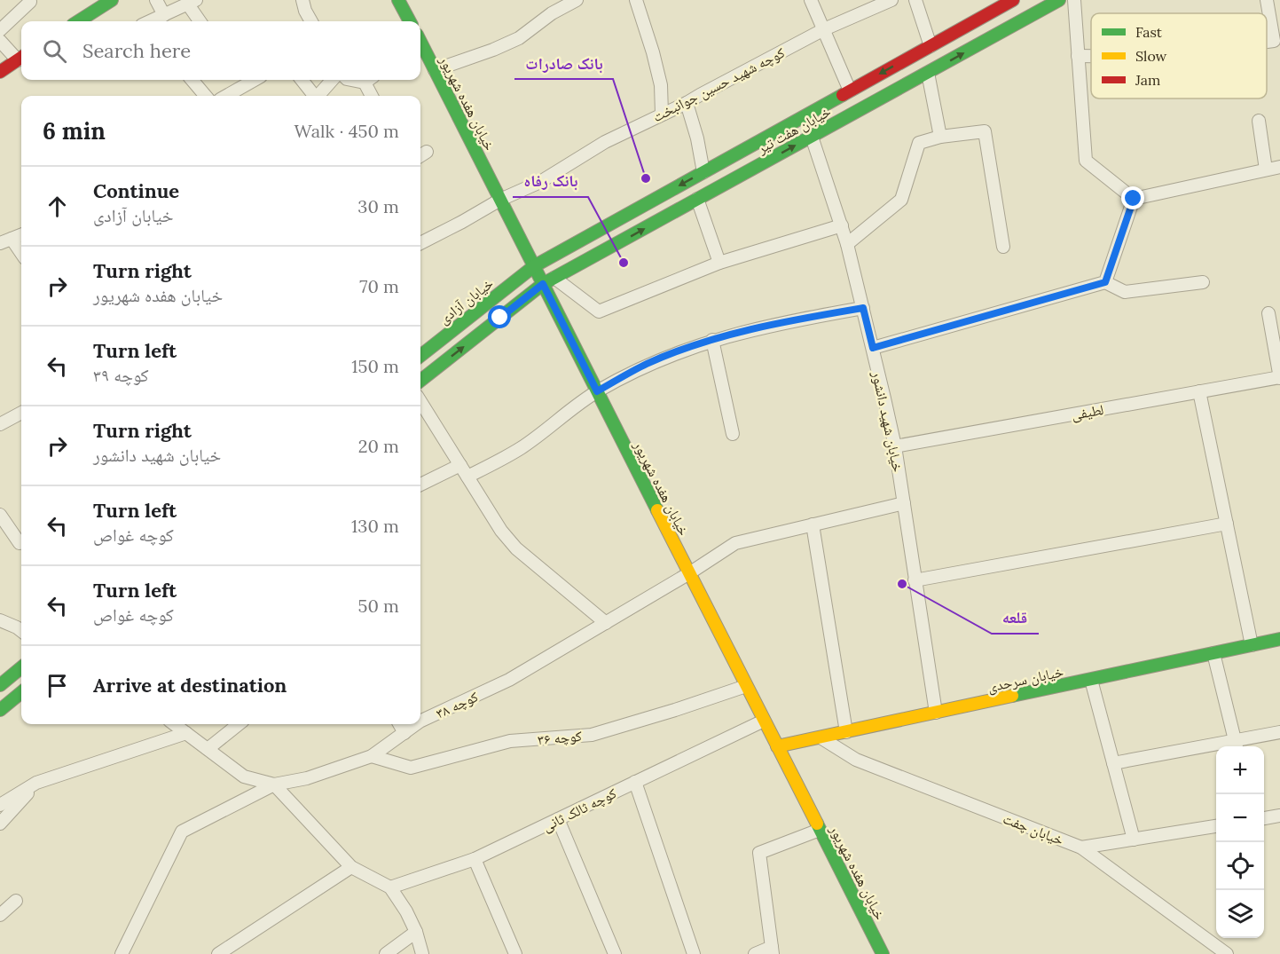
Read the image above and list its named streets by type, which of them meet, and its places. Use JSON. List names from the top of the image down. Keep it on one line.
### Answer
{"streets":{"street":["کوچه شهید حسین جوانبخت","خیابان هفده شهریور","خیابان هفت تیر","خیابان آزادی","لطیفی","خیابان شهید دانشور","خیابان سرحدی","کوچه ۳۸","کوچه ۳۶","کوچه ثالک ثانی","خیابان چفت"]},"crossings":[["کوچه شهید حسین جوانبخت","خیابان هفده شهریور"],["خیابان هفده شهریور","خیابان هفت تیر"],["خیابان هفده شهریور","خیابان آزادی"],["خیابان هفده شهریور","خیابان سرحدی"],["خیابان هفده شهریور","کوچه ۳۸"],["خیابان هفده شهریور","کوچه ۳۶"],["خیابان هفده شهریور","کوچه ثالک ثانی"],["خیابان هفت تیر","خیابان آزادی"],["خیابان هفت تیر","خیابان شهید دانشور"],["لطیفی","خیابان شهید دانشور"],["خیابان شهید دانشور","خیابان سرحدی"],["خیابان شهید دانشور","کوچه ۳۸"],["خیابان سرحدی","خیابان چفت"],["کوچه ۳۸","کوچه ۳۶"]],"places":["بانک صادرات","بانک رفاه","قلعه"],"legend":["Fast","Slow","Jam"],"page":{"search":"Search here","heading":["6 min","Walk · 450 m"],"list":[["Continue","خیابان آزادی","30 m"],["Turn right","خیابان هفده شهریور","70 m"],["Turn left","کوچه ۳۹","150 m"],["Turn right","خیابان شهید دانشور","20 m"],["Turn left","کوچه غواص","130 m"],["Turn left","کوچه غواص","50 m"],"Arrive at destination"],"map_buttons":["+","−"]}}
